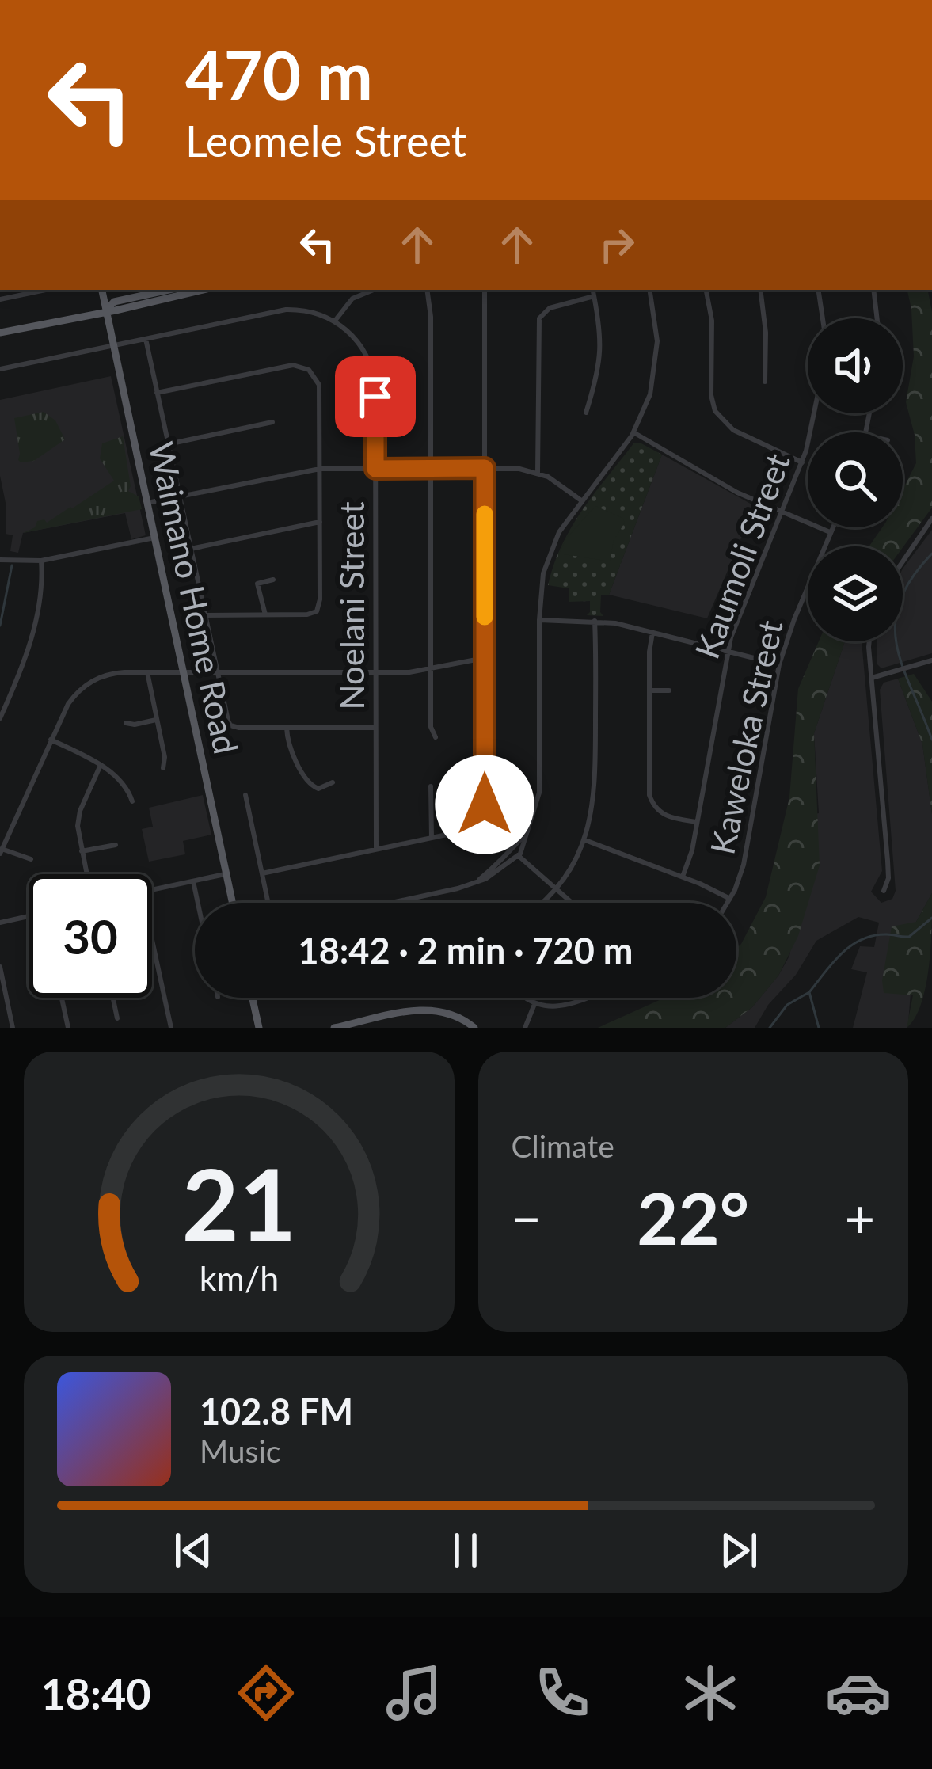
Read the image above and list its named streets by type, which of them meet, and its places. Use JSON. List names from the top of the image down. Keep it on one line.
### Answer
{"streets":{"main road":["Waimano Home Road"],"street":["Kaumoli Street","Noelani Street","Kaweloka Street"]},"page":{"turn":["470 m","Leomele Street"],"limit":"30","trip":"18:42 · 2 min · 720 m","tile":"Climate","heat":["−","22°","+"],"song":["102.8 FM","Music"],"tabs":"18:40","gauge":["21","km/h"]}}
